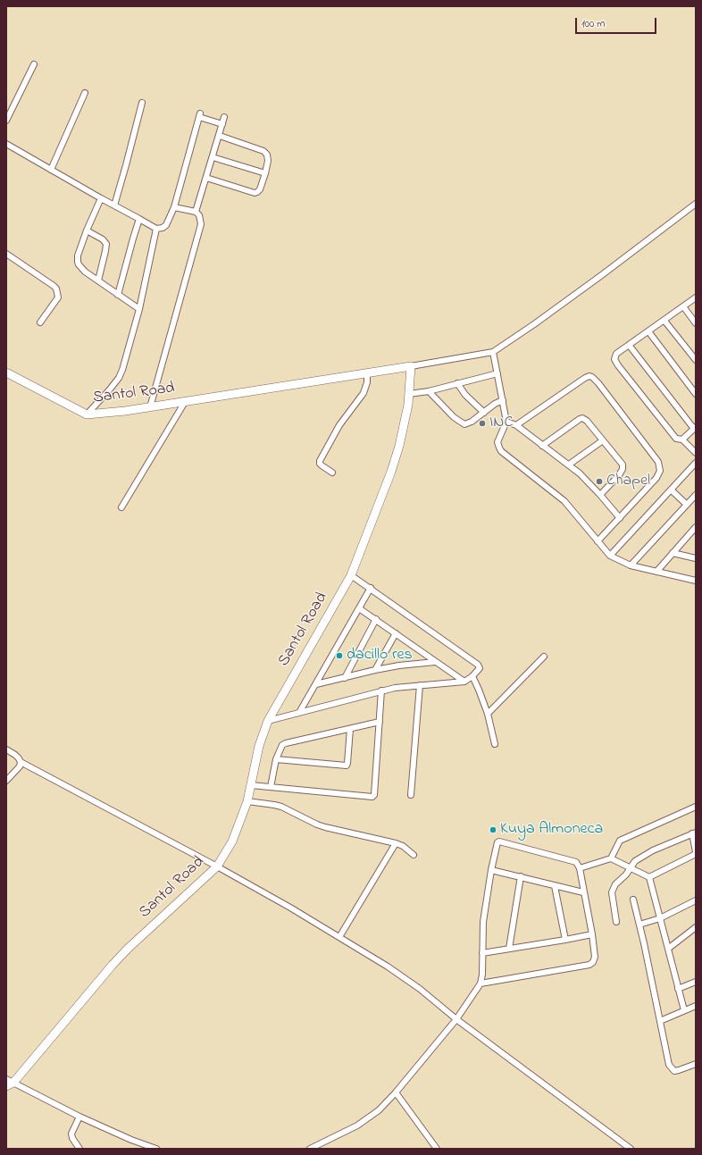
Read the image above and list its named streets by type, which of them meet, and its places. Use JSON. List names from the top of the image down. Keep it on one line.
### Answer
{"streets":{"street":["Santol Road"]},"places":["INC","Chapel","dacillo res","Kuya Almoneca"],"scale_bar":"100 m"}
